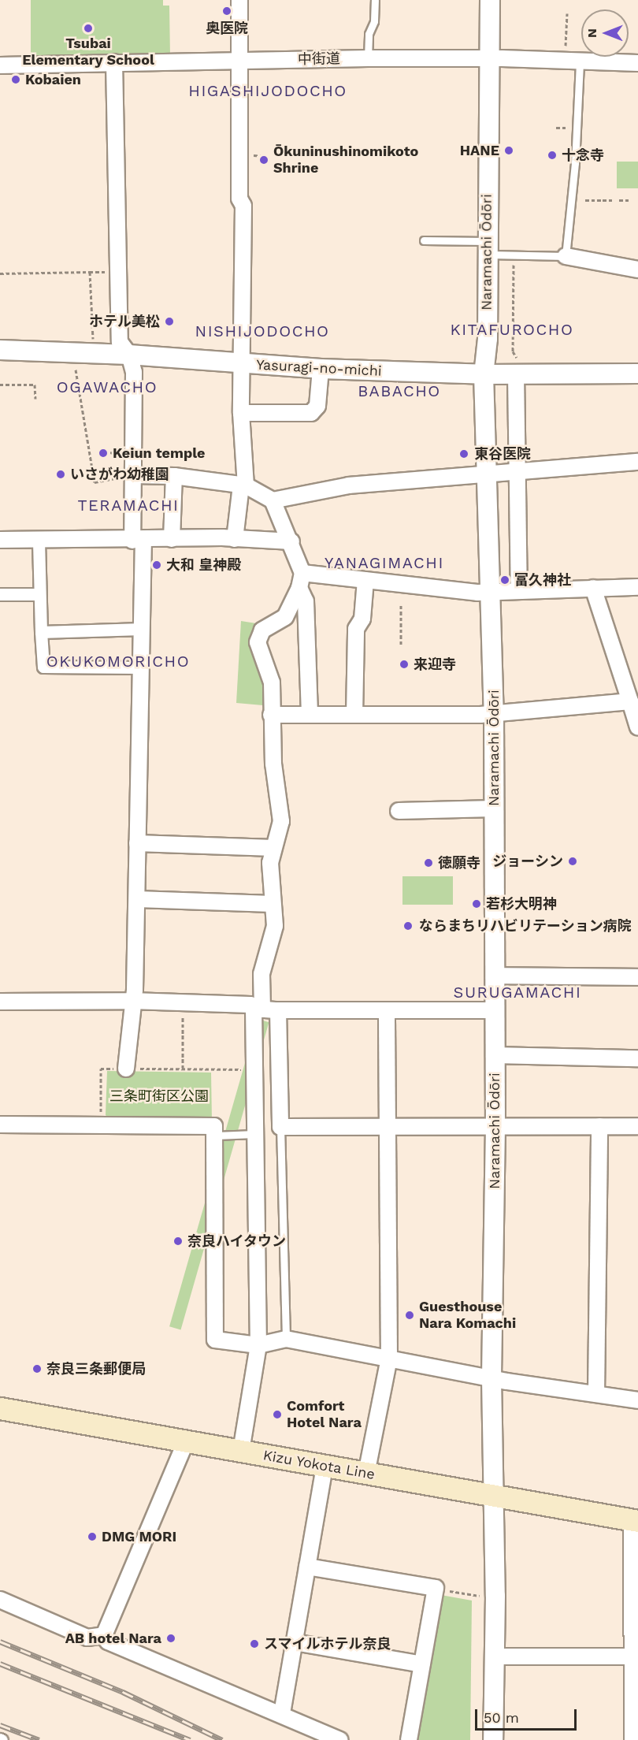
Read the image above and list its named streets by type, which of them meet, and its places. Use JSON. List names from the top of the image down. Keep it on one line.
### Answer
{"streets":{"main road":["Kizu Yokota Line"],"street":["中街道","Naramachi Ōdōri","Yasuragi-no-michi"]},"crossings":[["中街道","Naramachi Ōdōri"],["Naramachi Ōdōri","Yasuragi-no-michi"],["Naramachi Ōdōri","Kizu Yokota Line"]],"districts":["HIGASHIJODOCHO","KITAFUROCHO","NISHIJODOCHO","OGAWACHO","BABACHO","TERAMACHI","YANAGIMACHI","OKUKOMORICHO","SURUGAMACHI"],"parks":["三条町街区公園"],"places":["奥医院","Tsubai Elementary School","Kobaien","HANE","十念寺","Ōkuninushinomikoto Shrine","ホテル美松","Keiun temple","東谷医院","いさがわ幼稚園","大和 皇神殿","富久神社","来迎寺","ジョーシン","徳願寺","若杉大明神","ならまちリハビリテーション病院","奈良ハイタウン","Guesthouse Nara Komachi","奈良三条郵便局","Comfort Hotel Nara","DMG MORI","AB hotel Nara","スマイルホテル奈良"],"scale_bar":"50 m","north":"left"}
